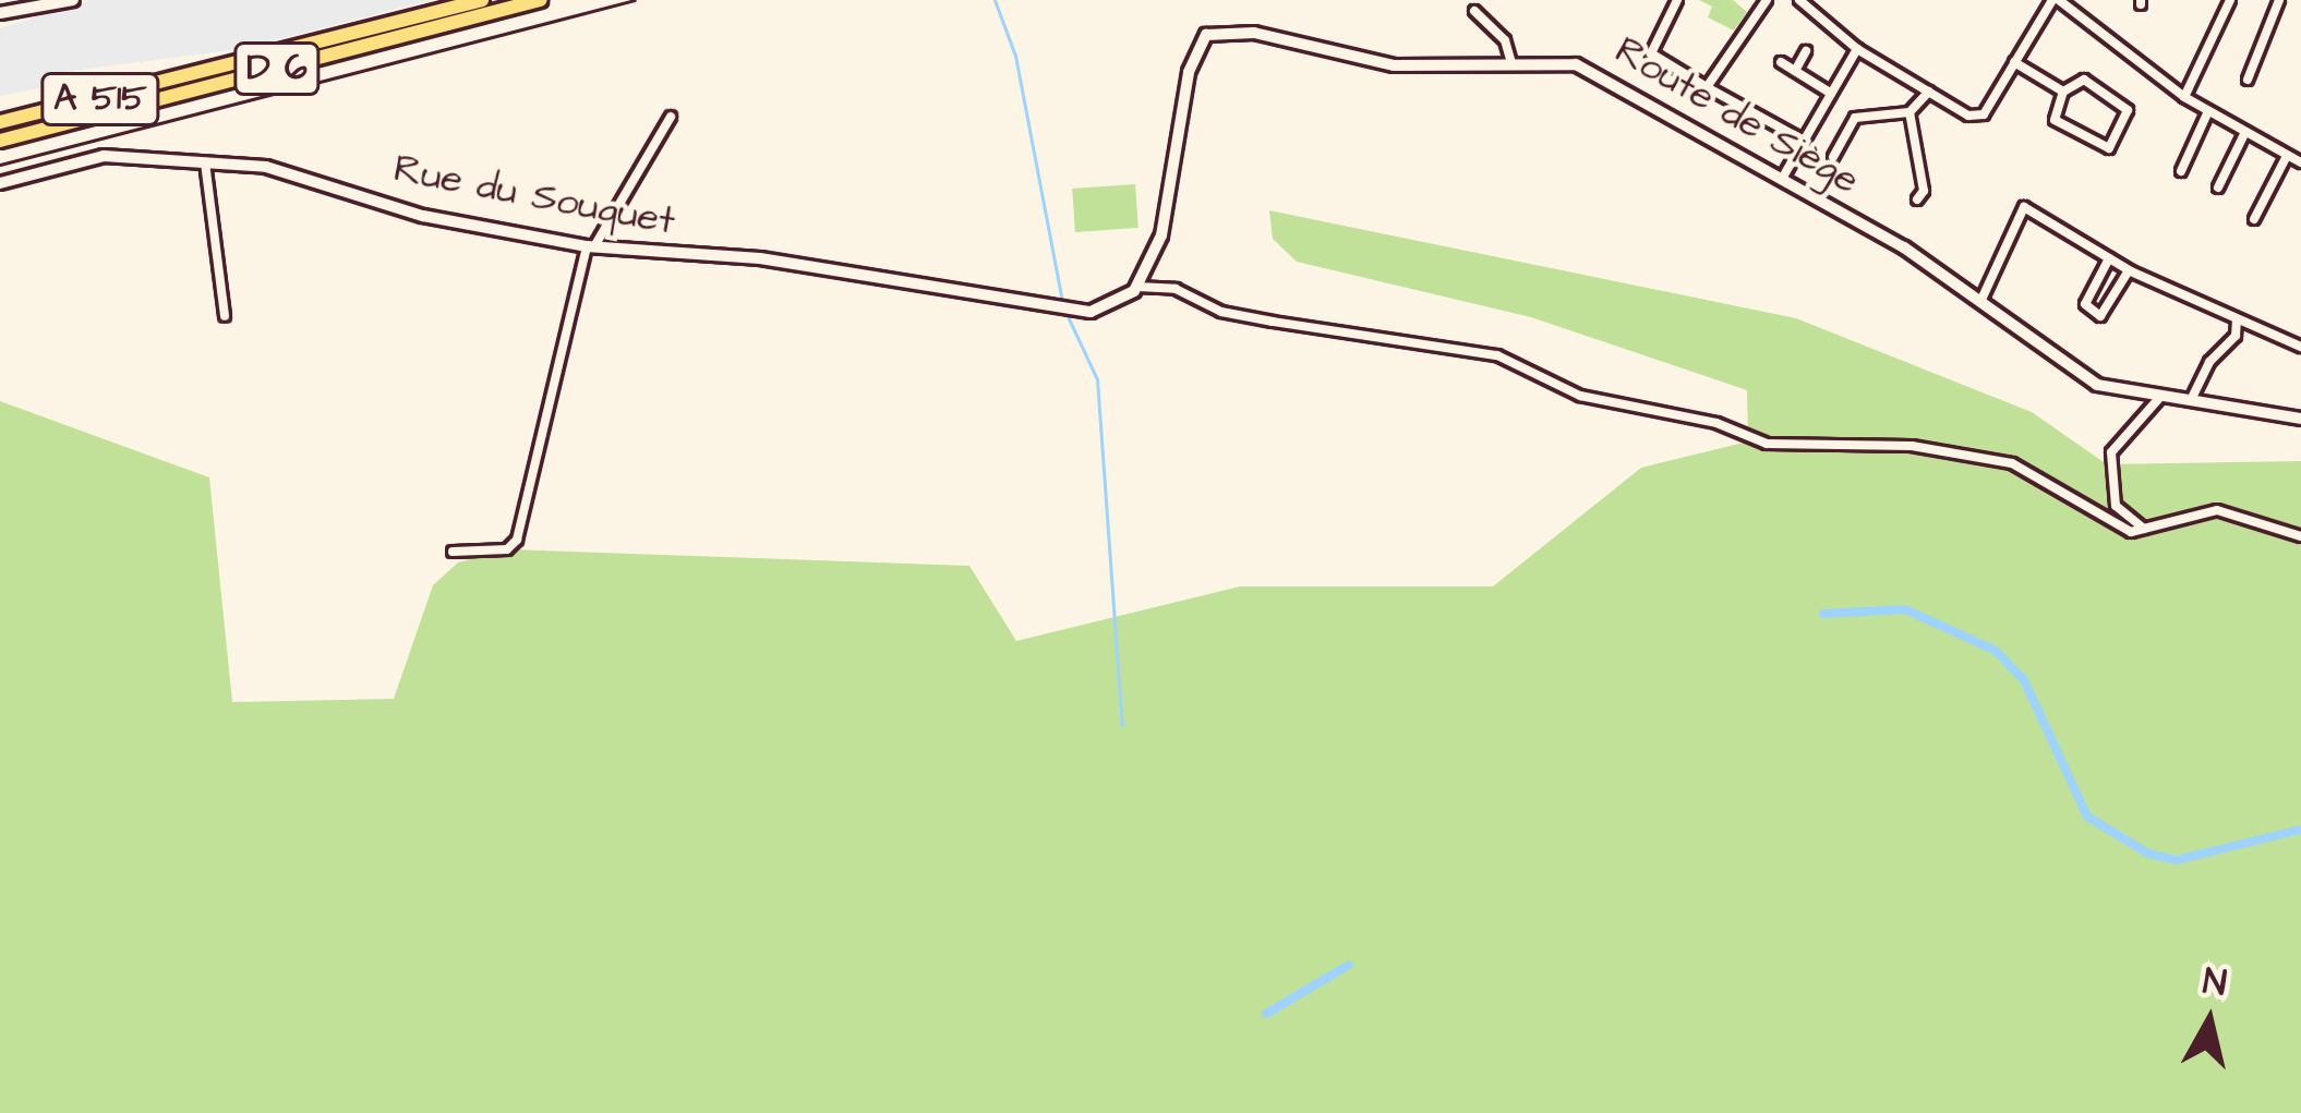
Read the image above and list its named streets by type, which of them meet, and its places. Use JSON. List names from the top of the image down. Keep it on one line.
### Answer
{"streets":{"highway":["D 6"],"street":["Route de Siège","Rue du Souquet"]},"crossings":[["Route de Siège","Rue du Souquet"]],"north":"top"}
